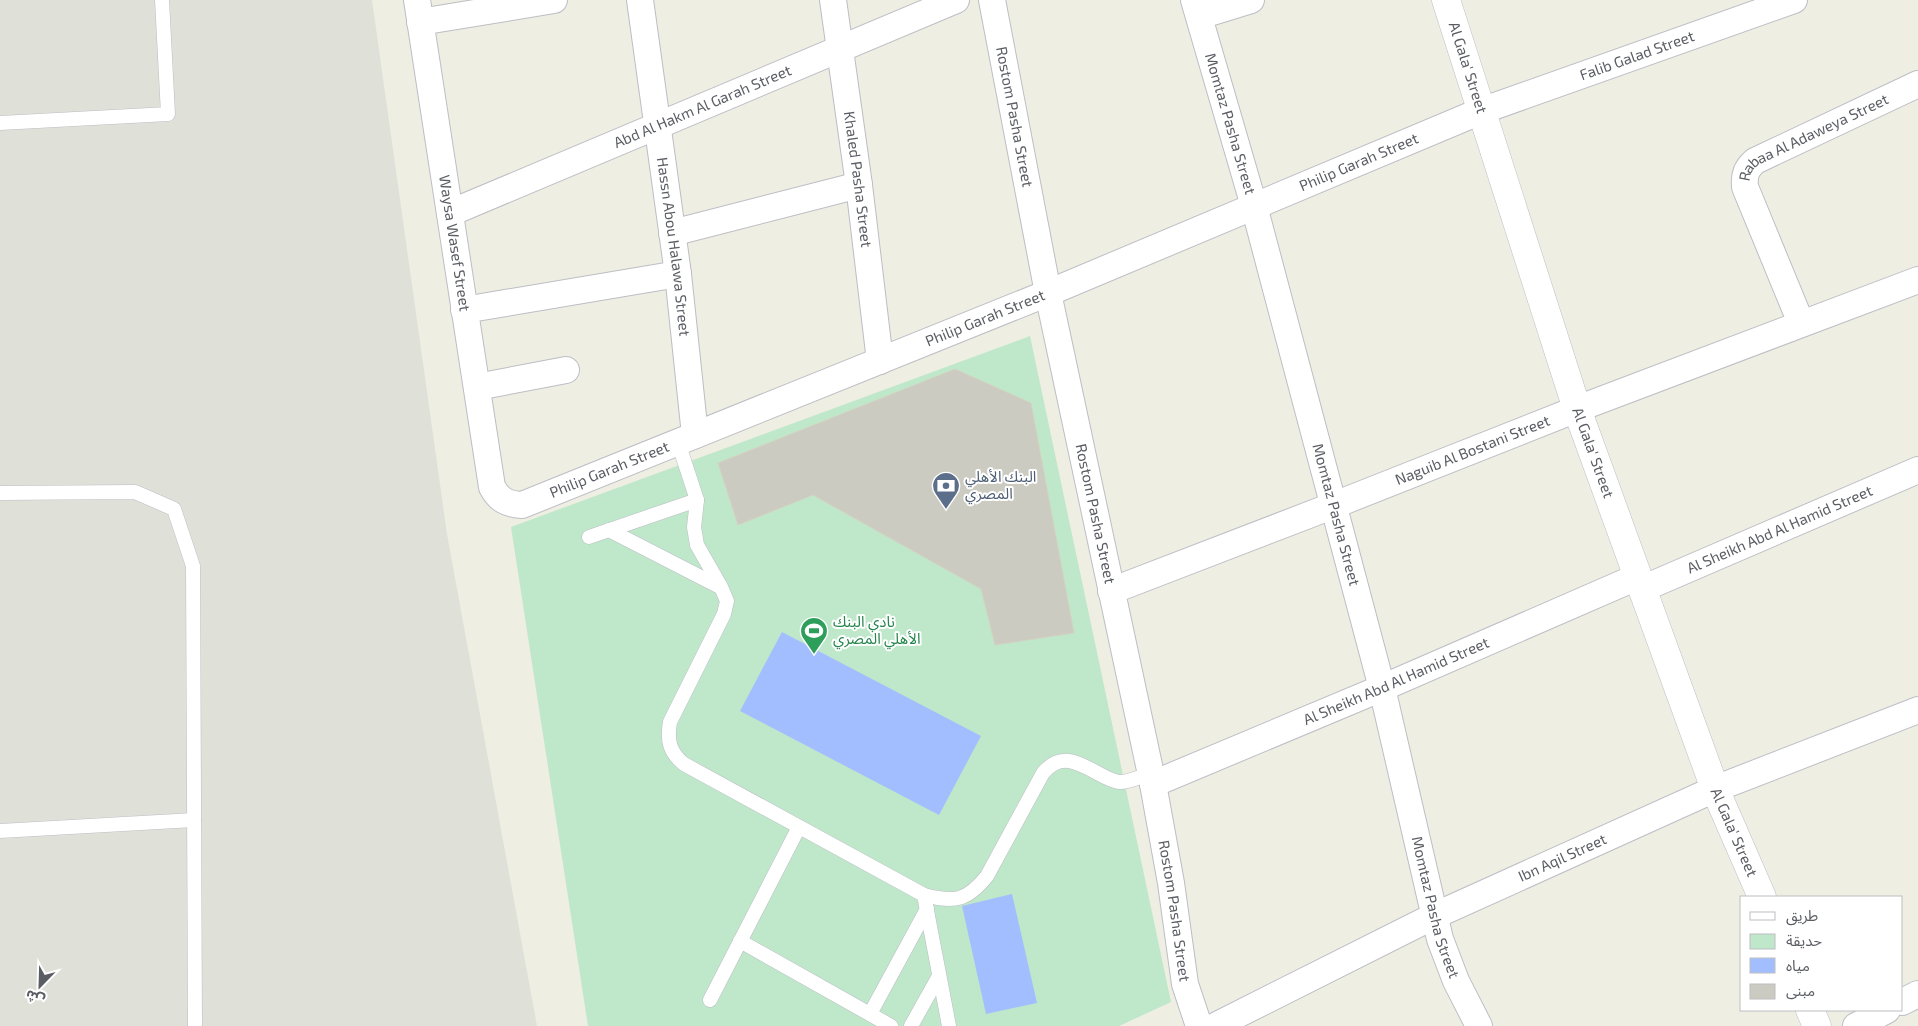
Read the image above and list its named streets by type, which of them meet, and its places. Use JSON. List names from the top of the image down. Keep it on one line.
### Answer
{"streets":{"main road":["Al Gala' Street"],"street":["Falib Galad Street","Abd Al Hakm Al Garah Street","Rostom Pasha Street","Momtaz Pasha Street","Rabaa Al Adaweya Street","Philip Garah Street","Khaled Pasha Street","Waysa Wasef Street","Hassn Abou Halawa Street","Naguib Al Bostani Street","Al Sheikh Abd Al Hamid Street","Ibn Aqil Street"]},"crossings":[["Falib Galad Street","Al Gala' Street"],["Falib Galad Street","Philip Garah Street"],["Al Gala' Street","Philip Garah Street"],["Al Gala' Street","Naguib Al Bostani Street"],["Al Gala' Street","Al Sheikh Abd Al Hamid Street"],["Al Gala' Street","Ibn Aqil Street"],["Abd Al Hakm Al Garah Street","Khaled Pasha Street"],["Abd Al Hakm Al Garah Street","Waysa Wasef Street"],["Abd Al Hakm Al Garah Street","Hassn Abou Halawa Street"],["Rostom Pasha Street","Philip Garah Street"],["Rostom Pasha Street","Naguib Al Bostani Street"],["Rostom Pasha Street","Al Sheikh Abd Al Hamid Street"],["Momtaz Pasha Street","Philip Garah Street"],["Momtaz Pasha Street","Naguib Al Bostani Street"],["Momtaz Pasha Street","Al Sheikh Abd Al Hamid Street"],["Momtaz Pasha Street","Ibn Aqil Street"],["Rabaa Al Adaweya Street","Naguib Al Bostani Street"],["Philip Garah Street","Khaled Pasha Street"],["Philip Garah Street","Waysa Wasef Street"],["Philip Garah Street","Hassn Abou Halawa Street"]],"places":{"bank":["البنك الأهلي المصري"],"sports":["نادي البنك الأهلي المصري"]},"legend":["طريق","حديقة","مياه","مبنى"],"north":"bottom left"}
